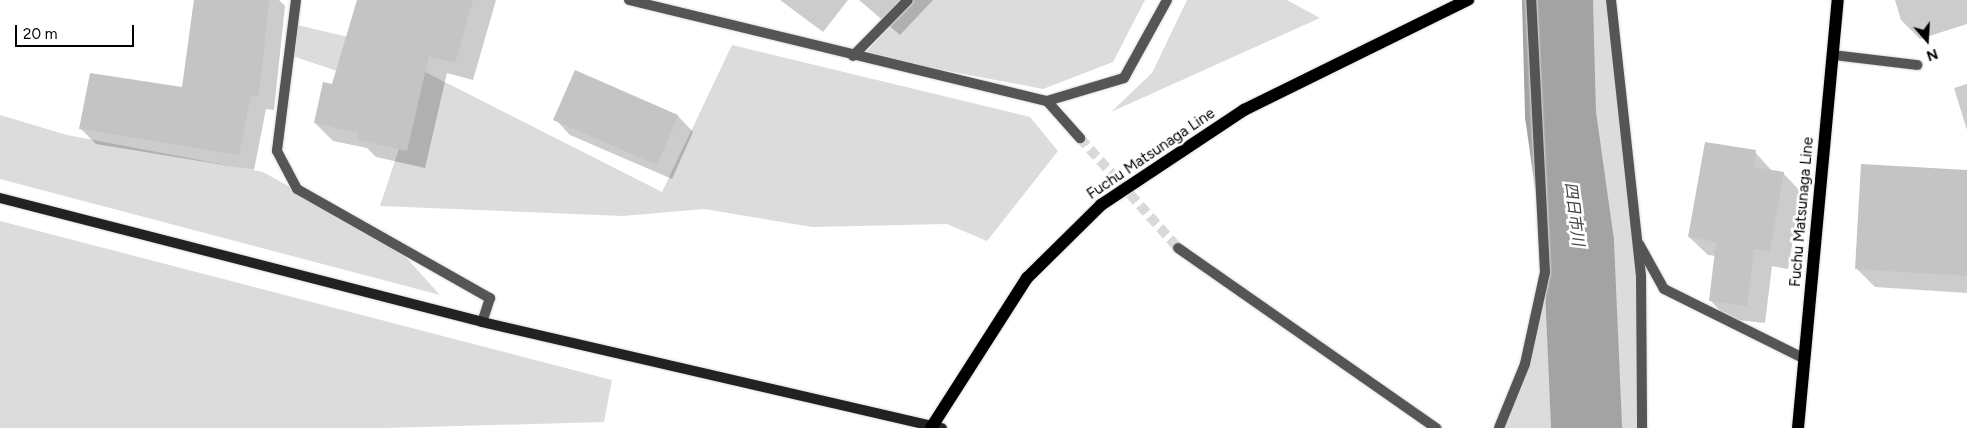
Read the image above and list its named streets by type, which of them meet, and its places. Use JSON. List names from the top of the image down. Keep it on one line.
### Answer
{"streets":{"main road":["Fuchu Matsunaga Line"]},"water":["四日市川"],"scale_bar":"20 m","north":"bottom"}
